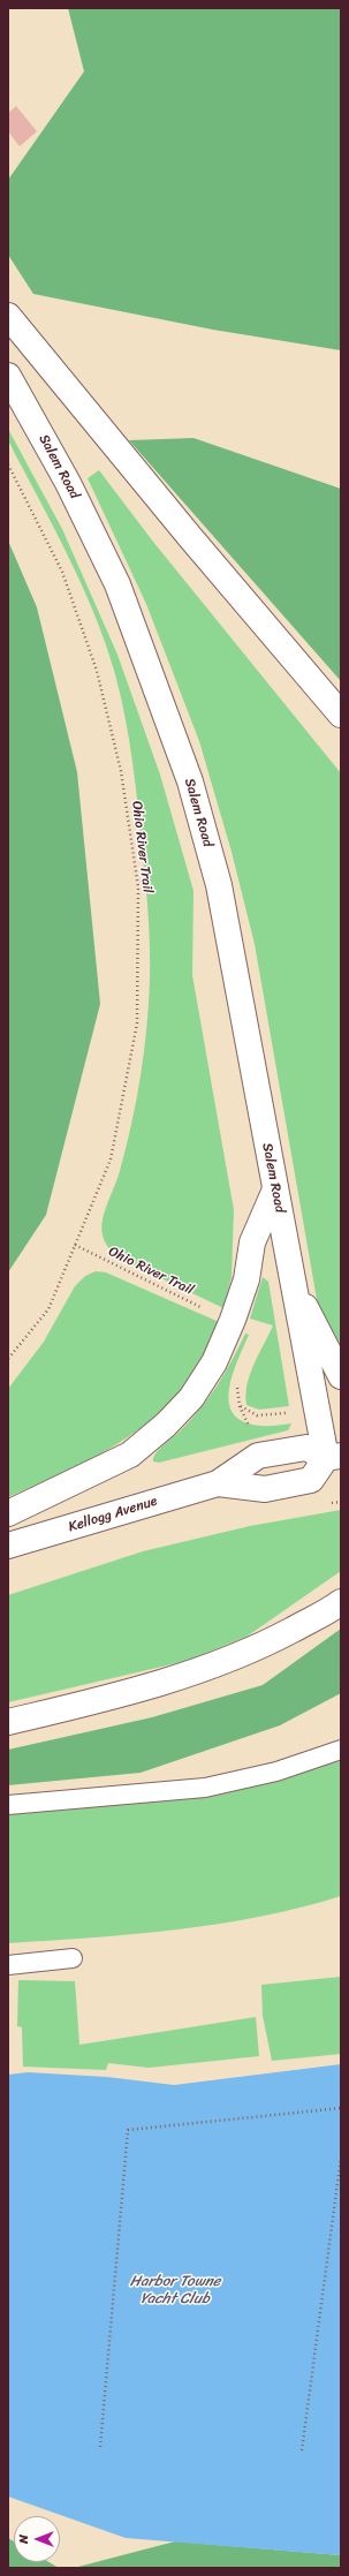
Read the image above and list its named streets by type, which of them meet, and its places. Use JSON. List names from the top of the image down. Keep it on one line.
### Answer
{"streets":{"main road":["Salem Road","Kellogg Avenue"],"path":["Ohio River Trail"]},"crossings":[["Salem Road","Kellogg Avenue"]],"water":["Harbor Towne Yacht Club"],"north":"left"}
